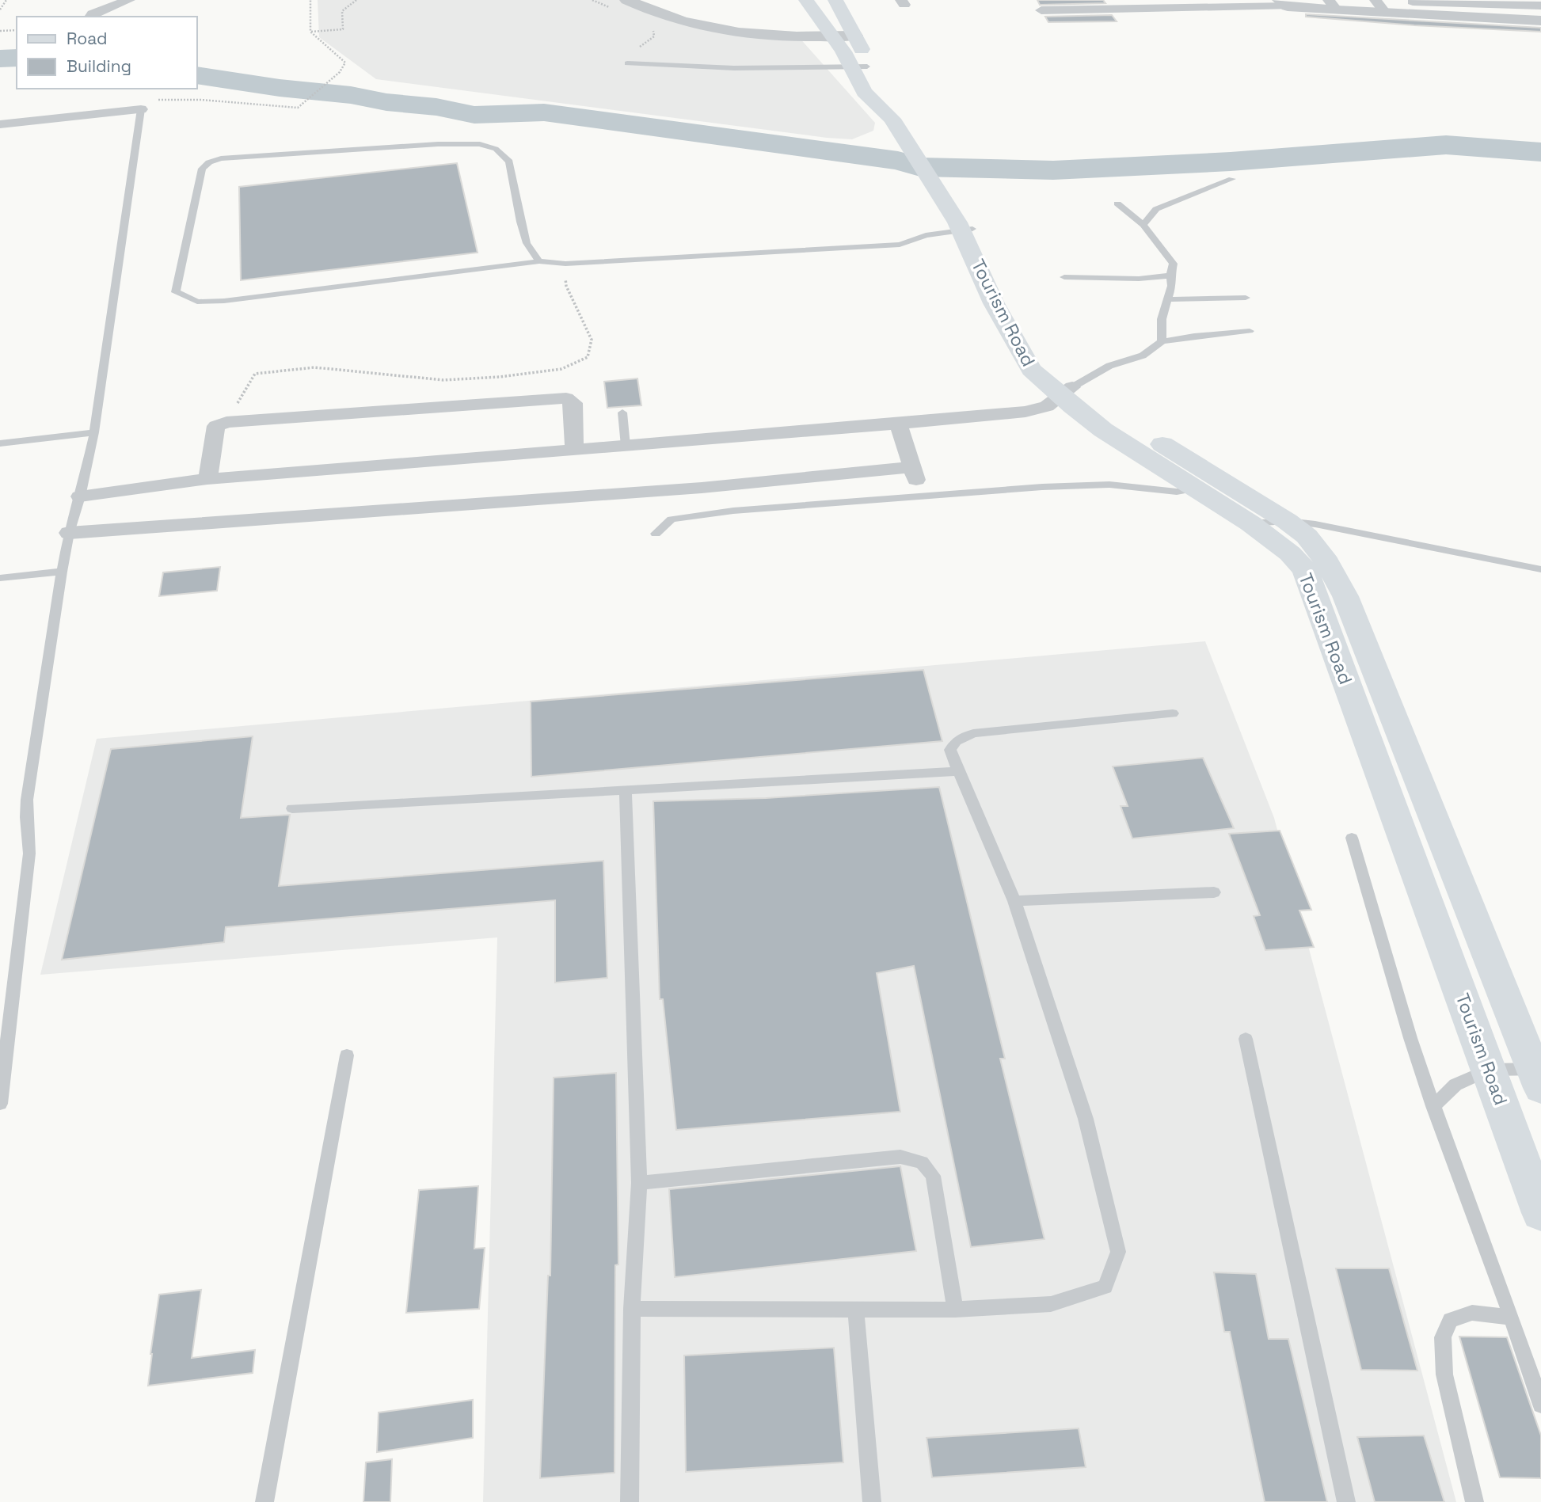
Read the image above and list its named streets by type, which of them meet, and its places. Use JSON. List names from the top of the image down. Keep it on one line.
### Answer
{"streets":{"main road":["Tourism Road"]},"legend":["Road","Building"]}
